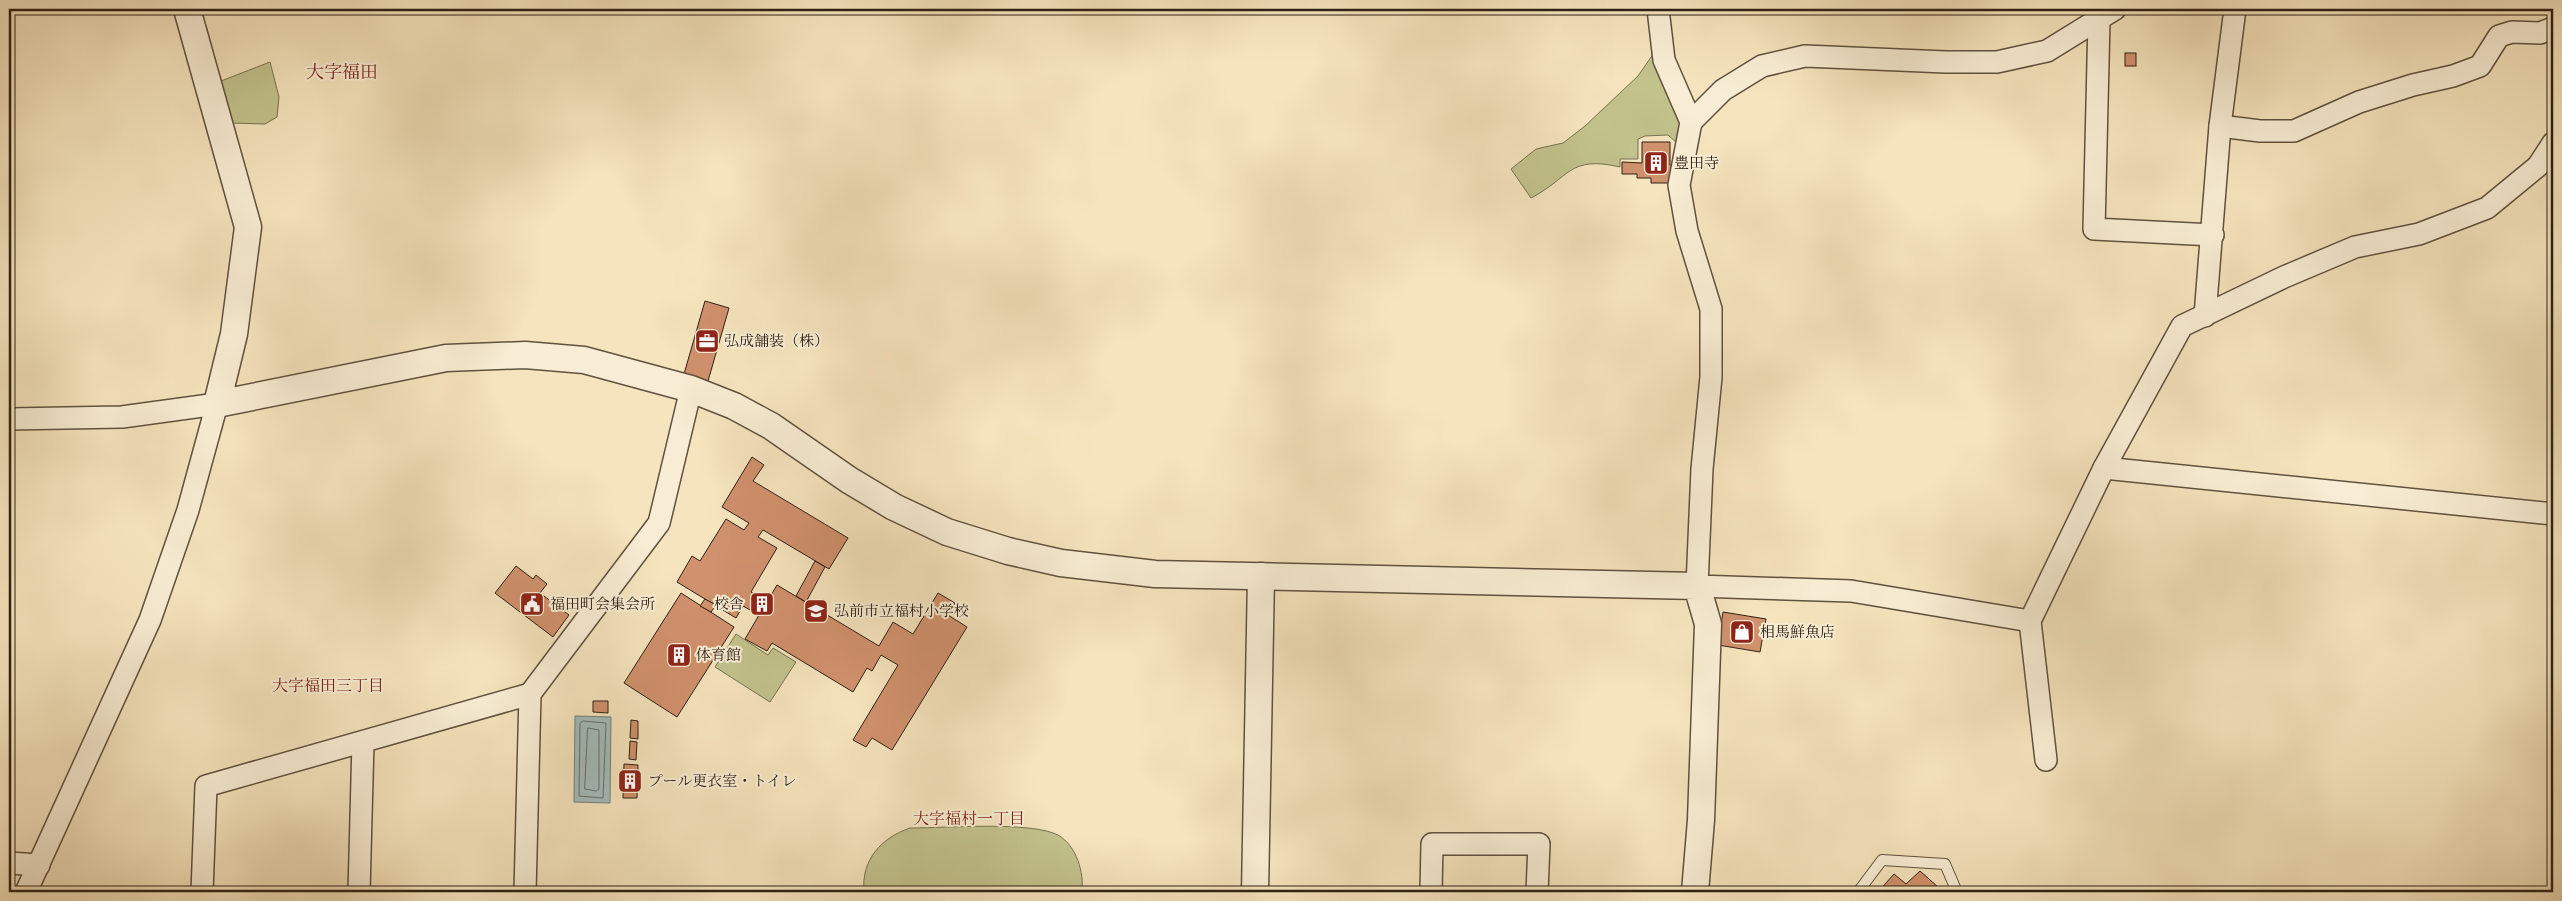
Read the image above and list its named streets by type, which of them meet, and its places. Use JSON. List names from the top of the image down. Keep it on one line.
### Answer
{"districts":["大字福田","大字福田三丁目","大字福村一丁目"],"places":{"building":["豊田寺","校舎","体育館","プール更衣室・トイレ"],"office":["弘成舗装（株）"],"public building":["福田町会集会所"],"school or university":["弘前市立福村小学校"],"shop":["相馬鮮魚店"]}}
